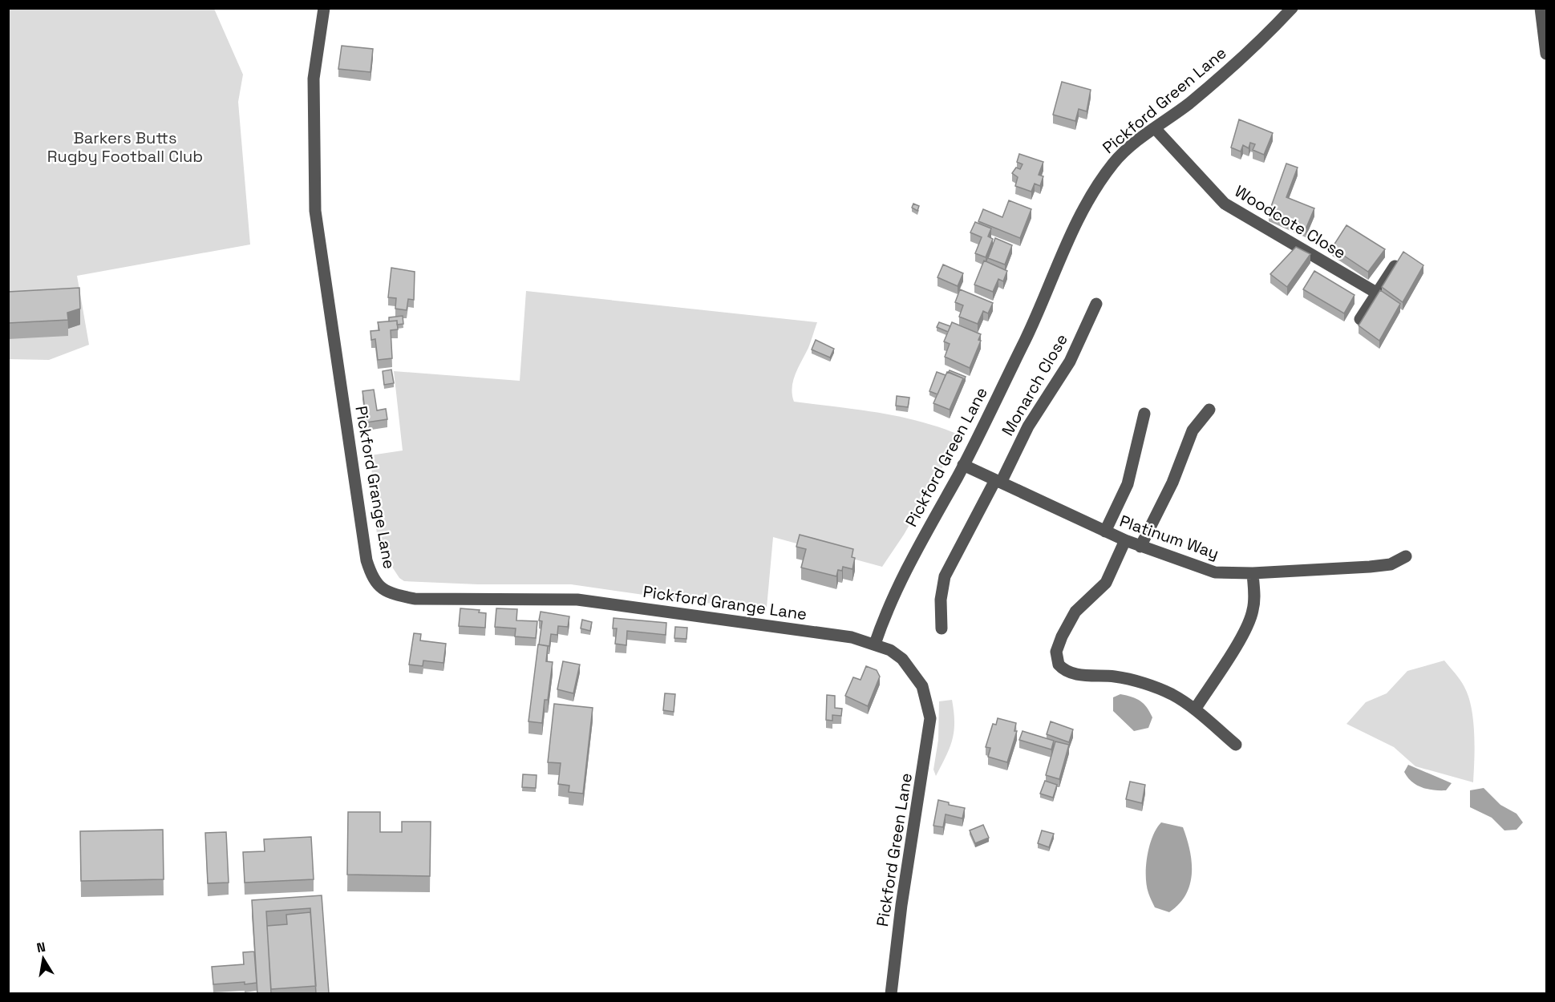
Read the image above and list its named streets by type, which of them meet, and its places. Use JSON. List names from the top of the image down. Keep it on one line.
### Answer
{"streets":{"street":["Pickford Green Lane","Woodcote Close","Monarch Close","Pickford Grange Lane","Platinum Way"]},"crossings":[["Pickford Green Lane","Woodcote Close"],["Pickford Green Lane","Pickford Grange Lane"],["Pickford Green Lane","Platinum Way"],["Monarch Close","Platinum Way"]],"parks":["Barkers Butts Rugby Football Club"],"north":"top"}
